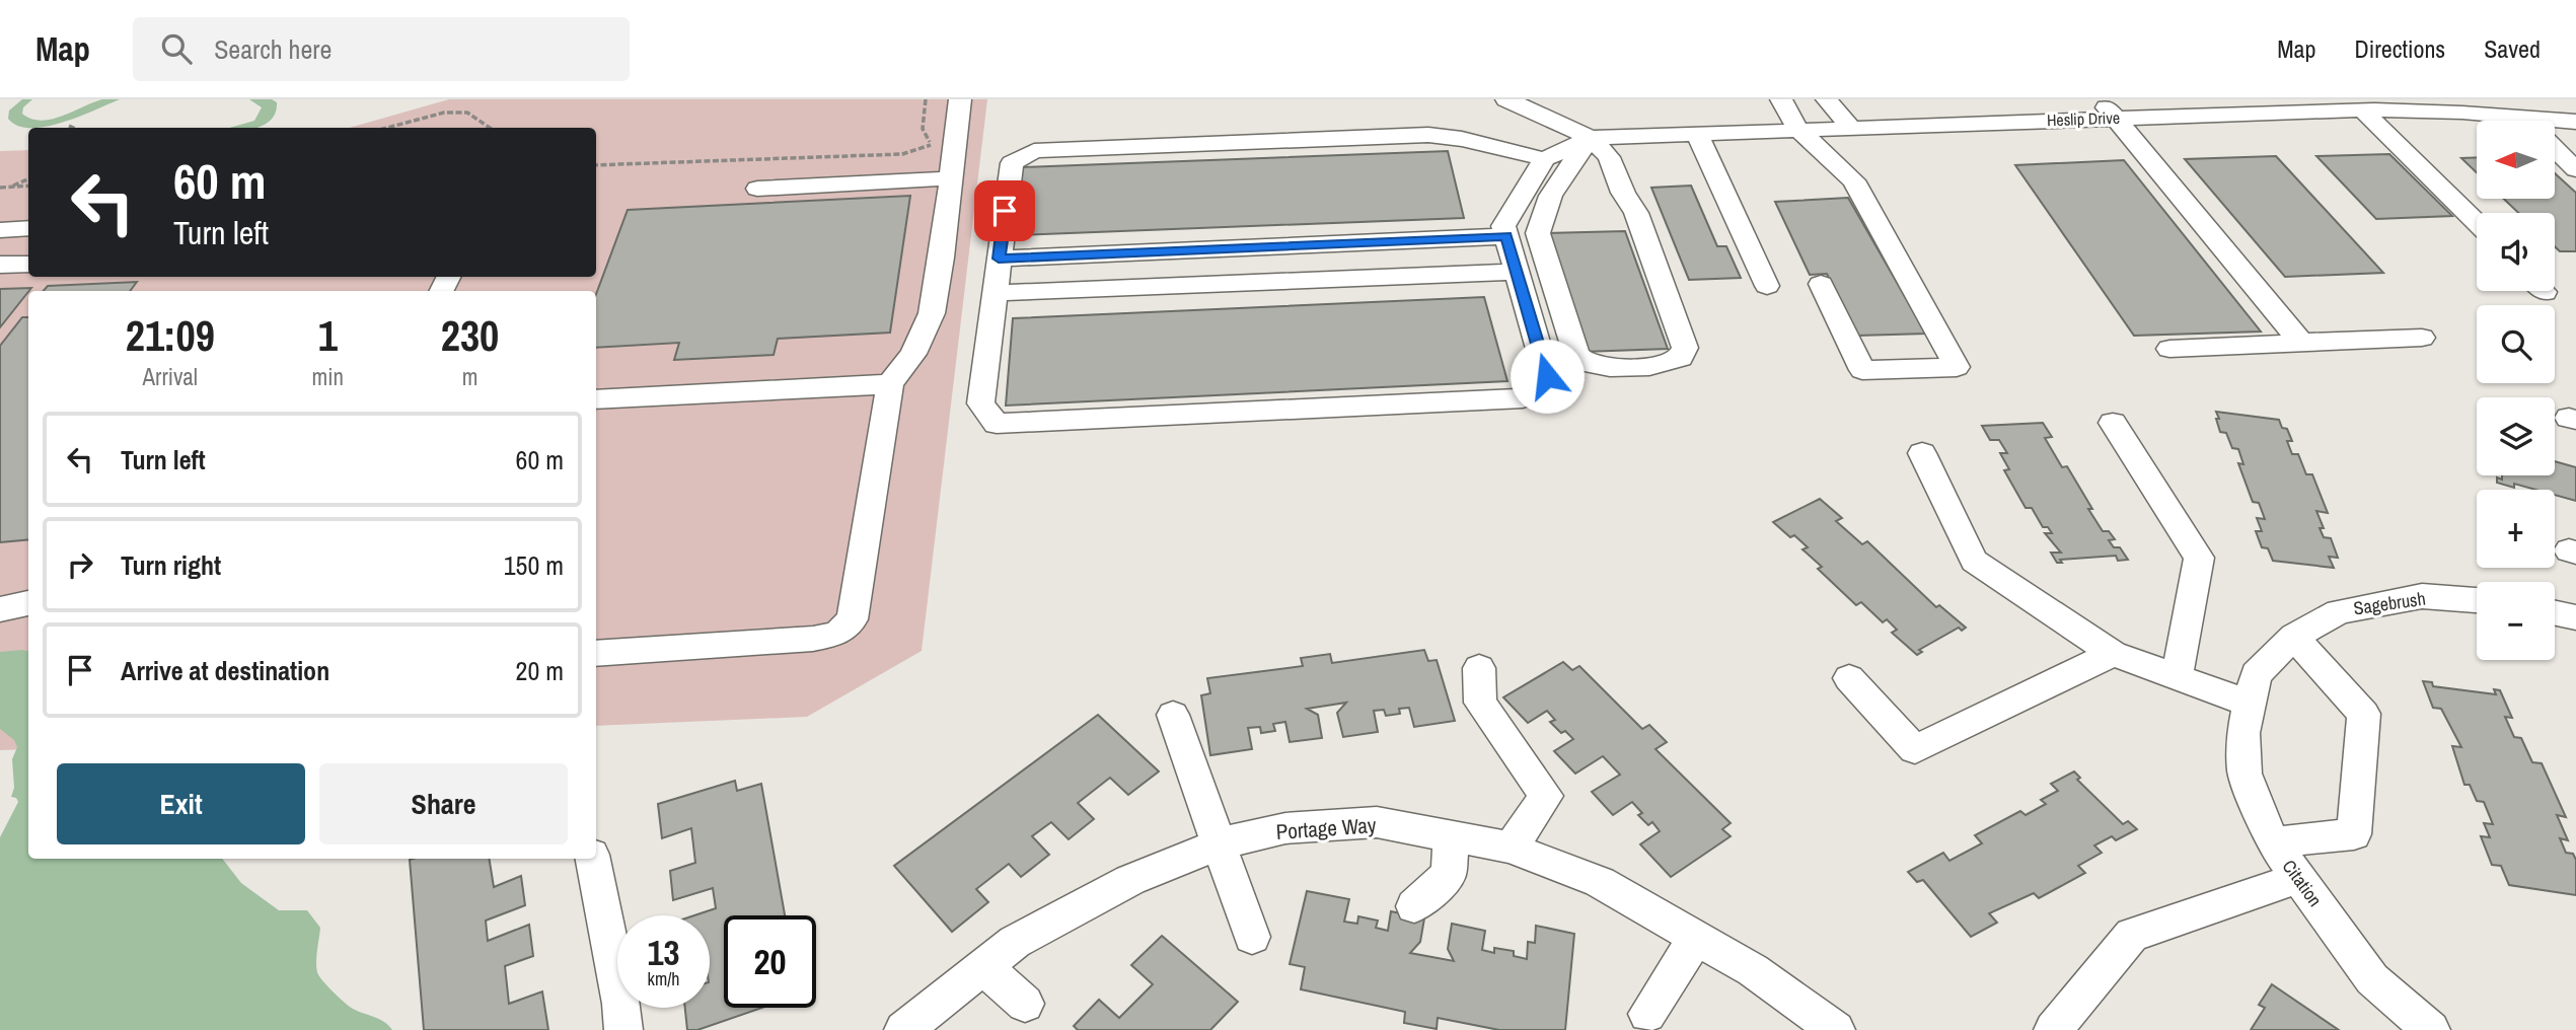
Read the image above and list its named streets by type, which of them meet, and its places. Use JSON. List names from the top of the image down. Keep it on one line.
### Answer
{"streets":{"street":["Heslip Drive","Sagebrush","Portage Way","Citation"]},"crossings":[["Sagebrush","Citation"]],"north":"left","page":{"header":"Map","search":"Search here","nav":["Map","Directions","Saved"],"map_buttons":["+","−"],"turn":["60 m","Turn left"],"eta":["21:09","Arrival","1","min","230","m"],"list":[{"name":"Turn left","value":"60 m"},{"name":"Turn right","value":"150 m"},{"name":"Arrive at destination","value":"20 m"}],"buttons":["Exit","Share"],"speed":"13 km/h","limit":"20"}}
